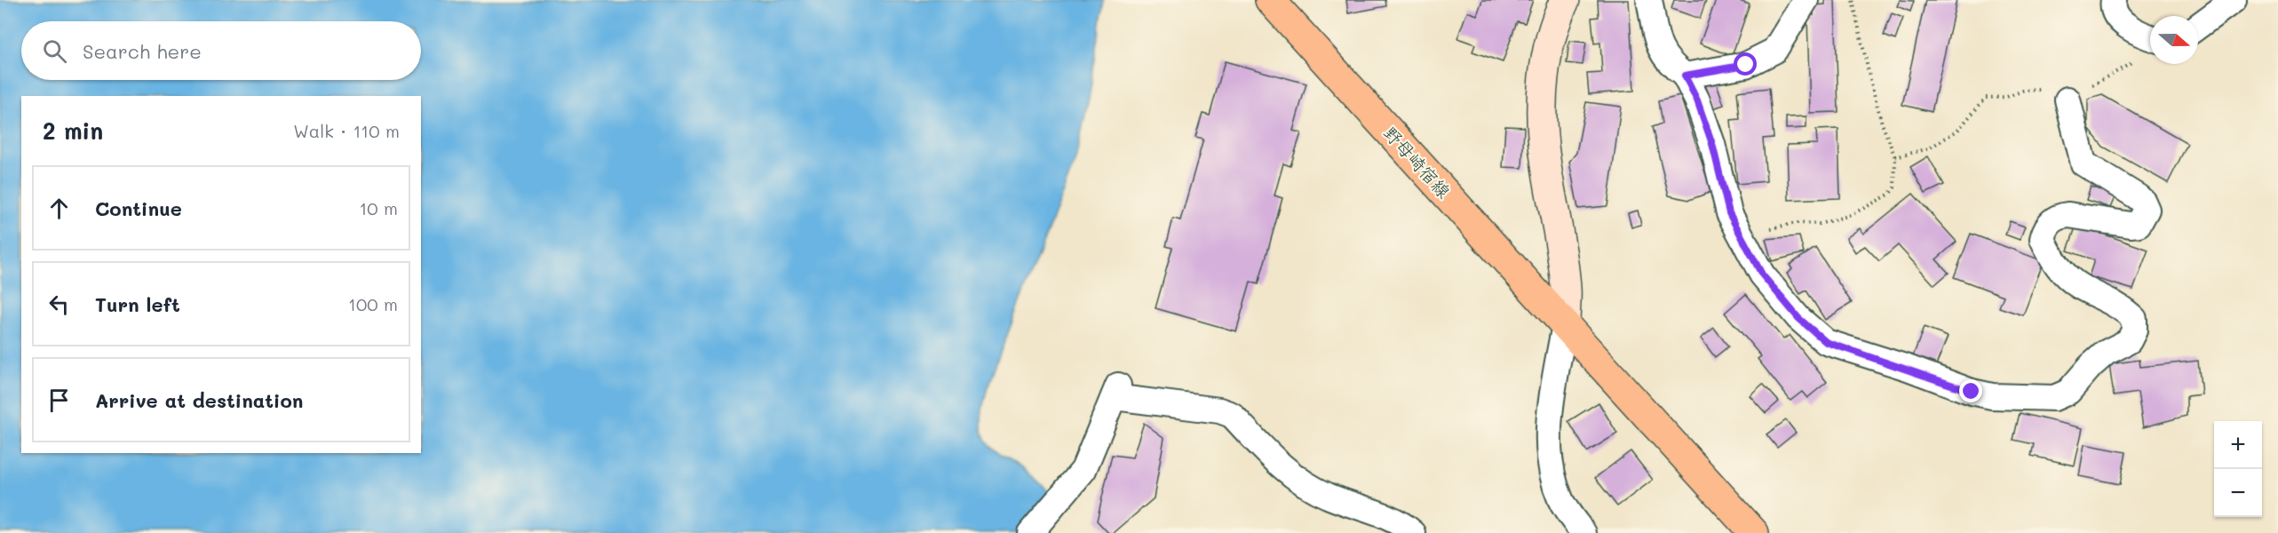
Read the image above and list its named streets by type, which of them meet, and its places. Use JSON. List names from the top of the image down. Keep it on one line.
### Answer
{"streets":{"main road":["野母崎宿線"]},"north":"right","page":{"search":"Search here","heading":["2 min","Walk · 110 m"],"list":[["Continue","10 m"],["Turn left","100 m"],"Arrive at destination"],"map_buttons":["+","−"]}}
